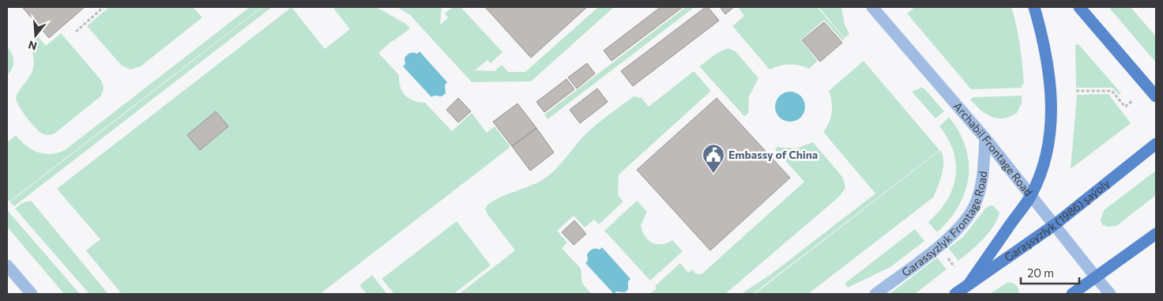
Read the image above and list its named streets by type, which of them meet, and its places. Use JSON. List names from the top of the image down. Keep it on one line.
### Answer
{"streets":{"main road":["Garaşsyzlyk (1986) şaýoly"],"street":["Archabil Frontage Road","Garassyzlyk Frontage Road"]},"crossings":[["Archabil Frontage Road","Garaşsyzlyk (1986) şaýoly"],["Archabil Frontage Road","Garassyzlyk Frontage Road"]],"places":{"public building":["Embassy of China"]},"scale_bar":"20 m","north":"bottom"}
